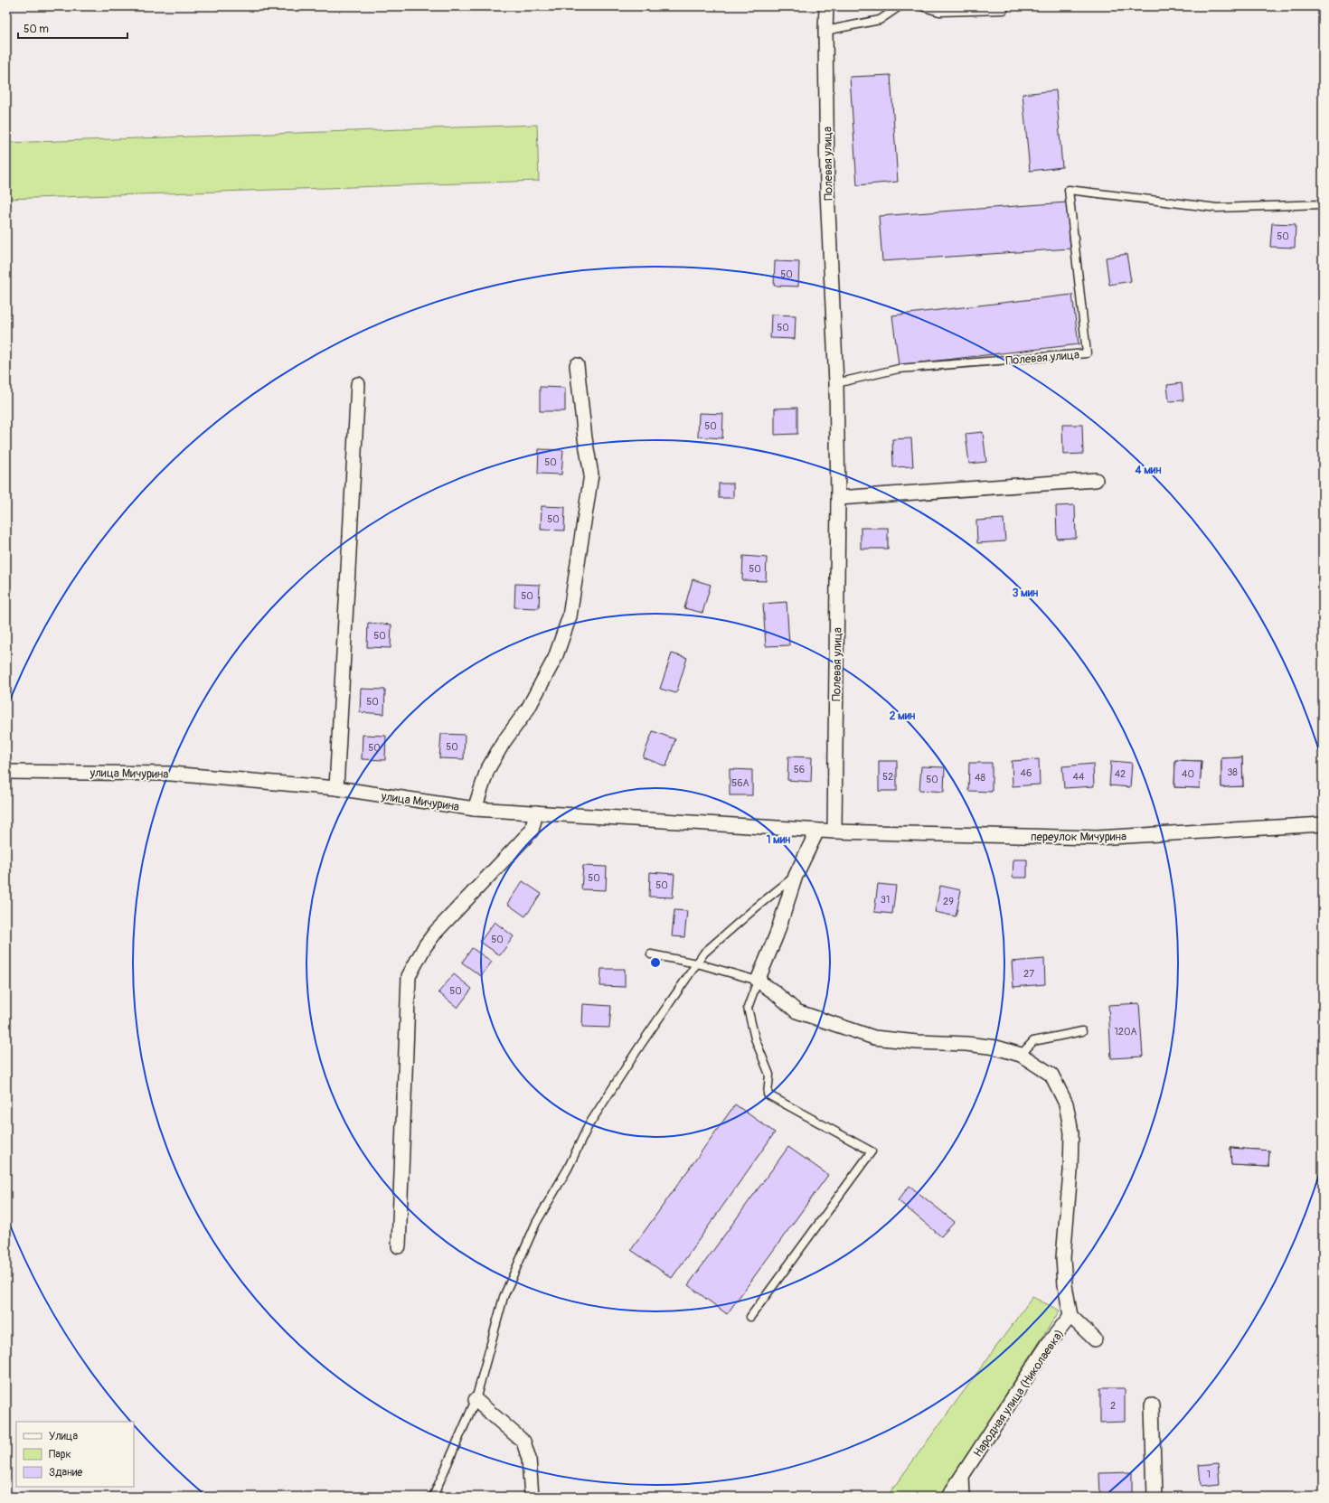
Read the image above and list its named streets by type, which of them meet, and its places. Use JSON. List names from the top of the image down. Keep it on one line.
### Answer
{"streets":{"street":["Полевая улица","улица Мичурина","переулок Мичурина","Народная улица (Николаевка)"]},"crossings":[["Полевая улица","улица Мичурина"],["Полевая улица","переулок Мичурина"],["улица Мичурина","переулок Мичурина"]],"house_numbers":["50","50","50","50","50","50","50","50","50","50","50","50","56","38","46","42","40","52","44","48","50","56А","50","50","31","29","50","27","50","120А","2","1"],"legend":["Улица","Парк","Здание"],"scale_bar":"50 m","rings":["4 мин","3 мин","2 мин","1 мин"]}
